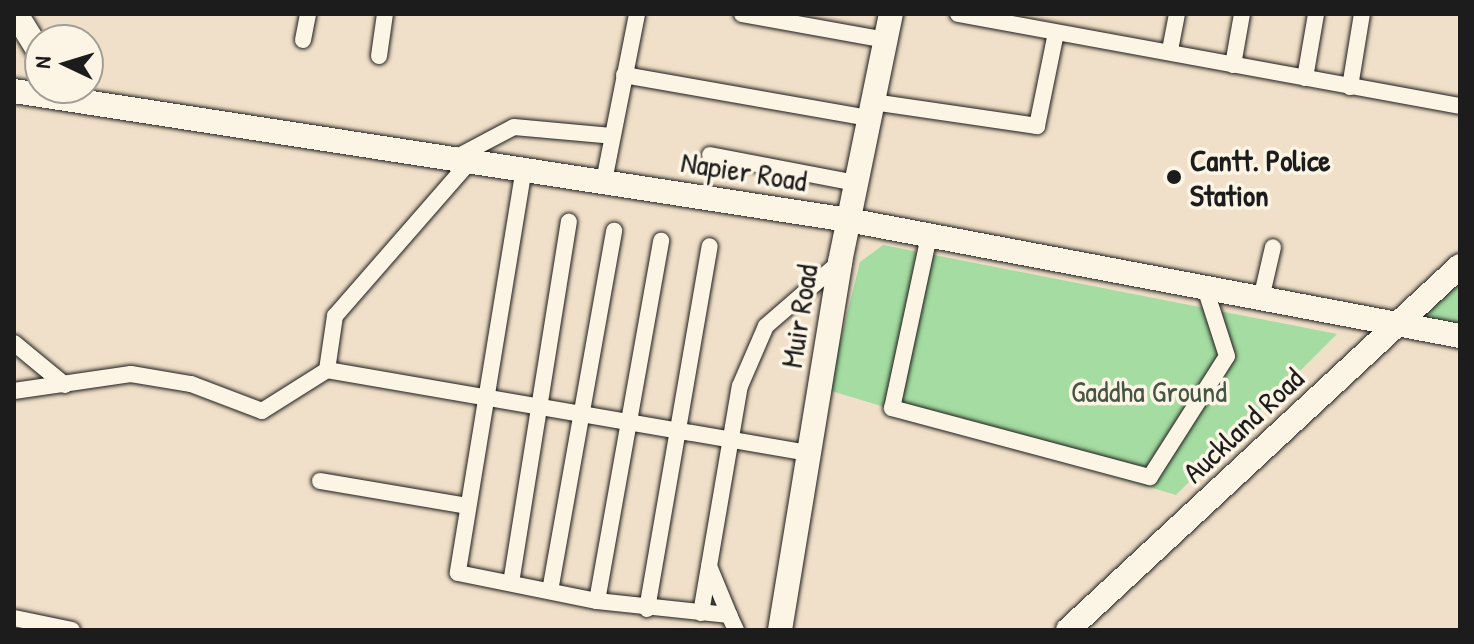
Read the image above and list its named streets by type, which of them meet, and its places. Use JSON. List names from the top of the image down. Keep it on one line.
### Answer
{"streets":{"street":["Napier Road","Muir Road","Auckland Road"]},"crossings":[["Napier Road","Muir Road"],["Napier Road","Auckland Road"]],"parks":["Gaddha Ground"],"places":["Cantt. Police Station"],"north":"left"}
